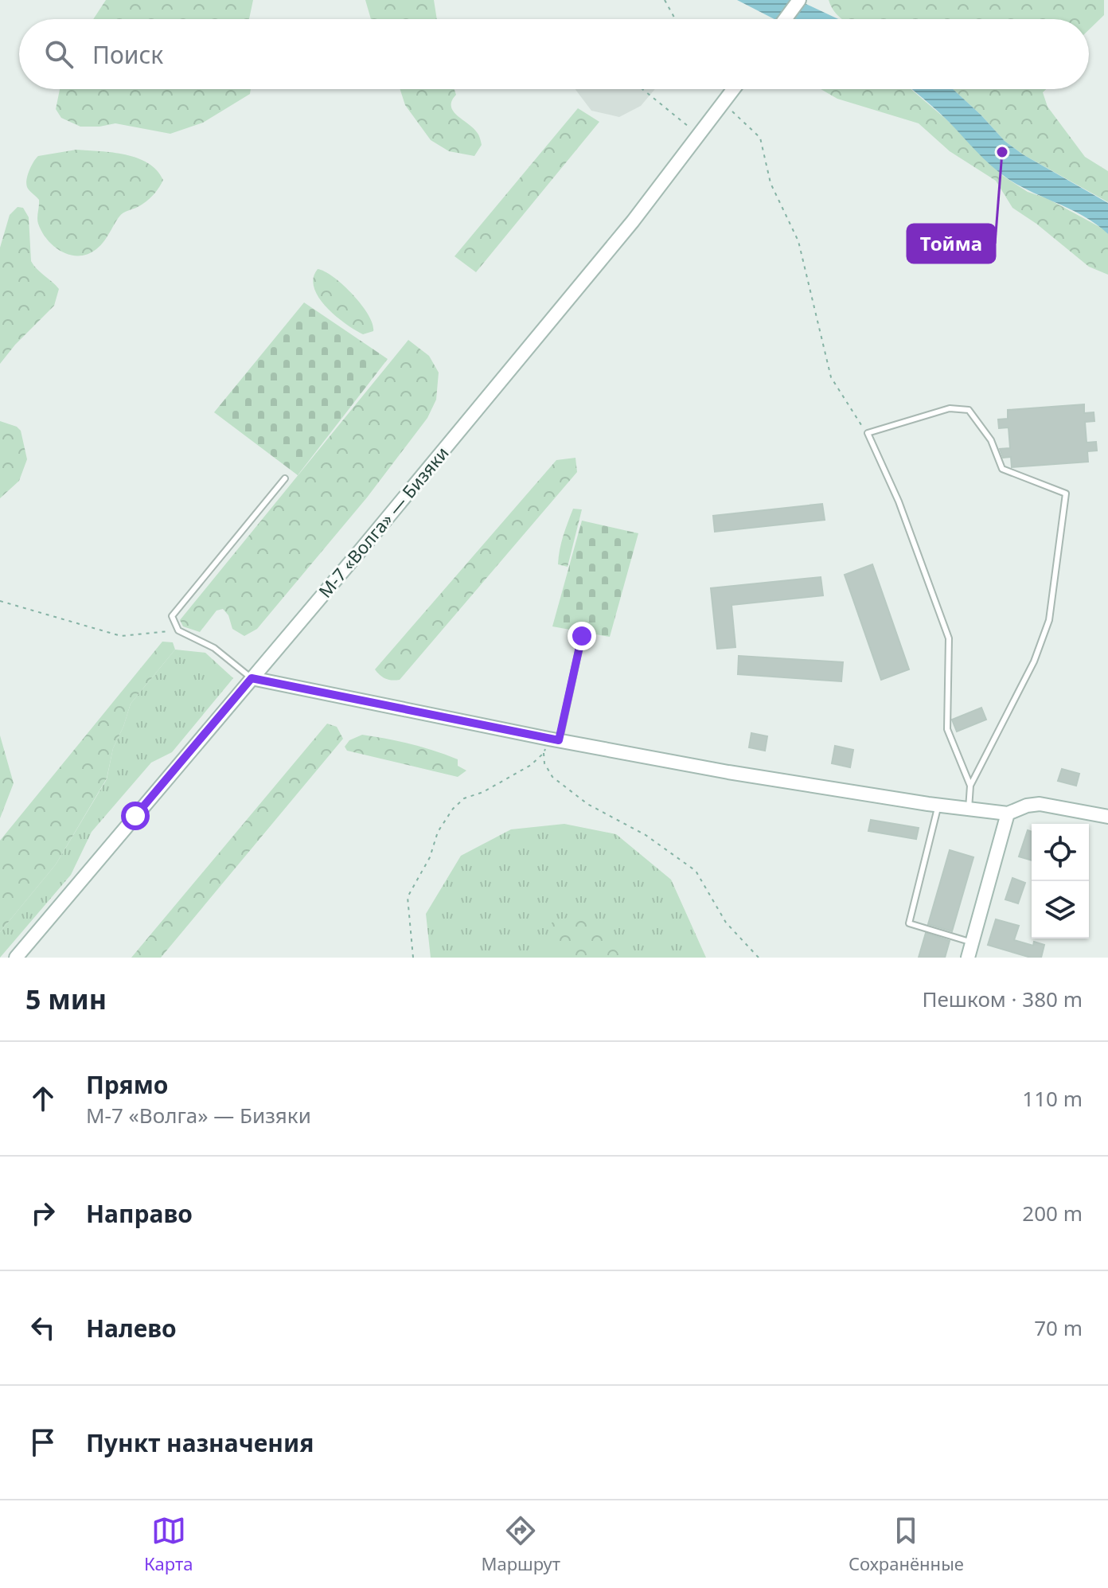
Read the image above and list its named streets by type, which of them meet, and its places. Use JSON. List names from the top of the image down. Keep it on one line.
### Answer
{"streets":{"main road":["М-7 «Волга» — Бизяки"]},"places":["Тойма"],"page":{"search":"Поиск","heading":["5 мин","Пешком · 380 m"],"list":[["Прямо","М-7 «Волга» — Бизяки","110 m"],["Направо","200 m"],["Налево","70 m"],"Пункт назначения"],"nav":["Карта","Маршрут","Сохранённые"]}}
